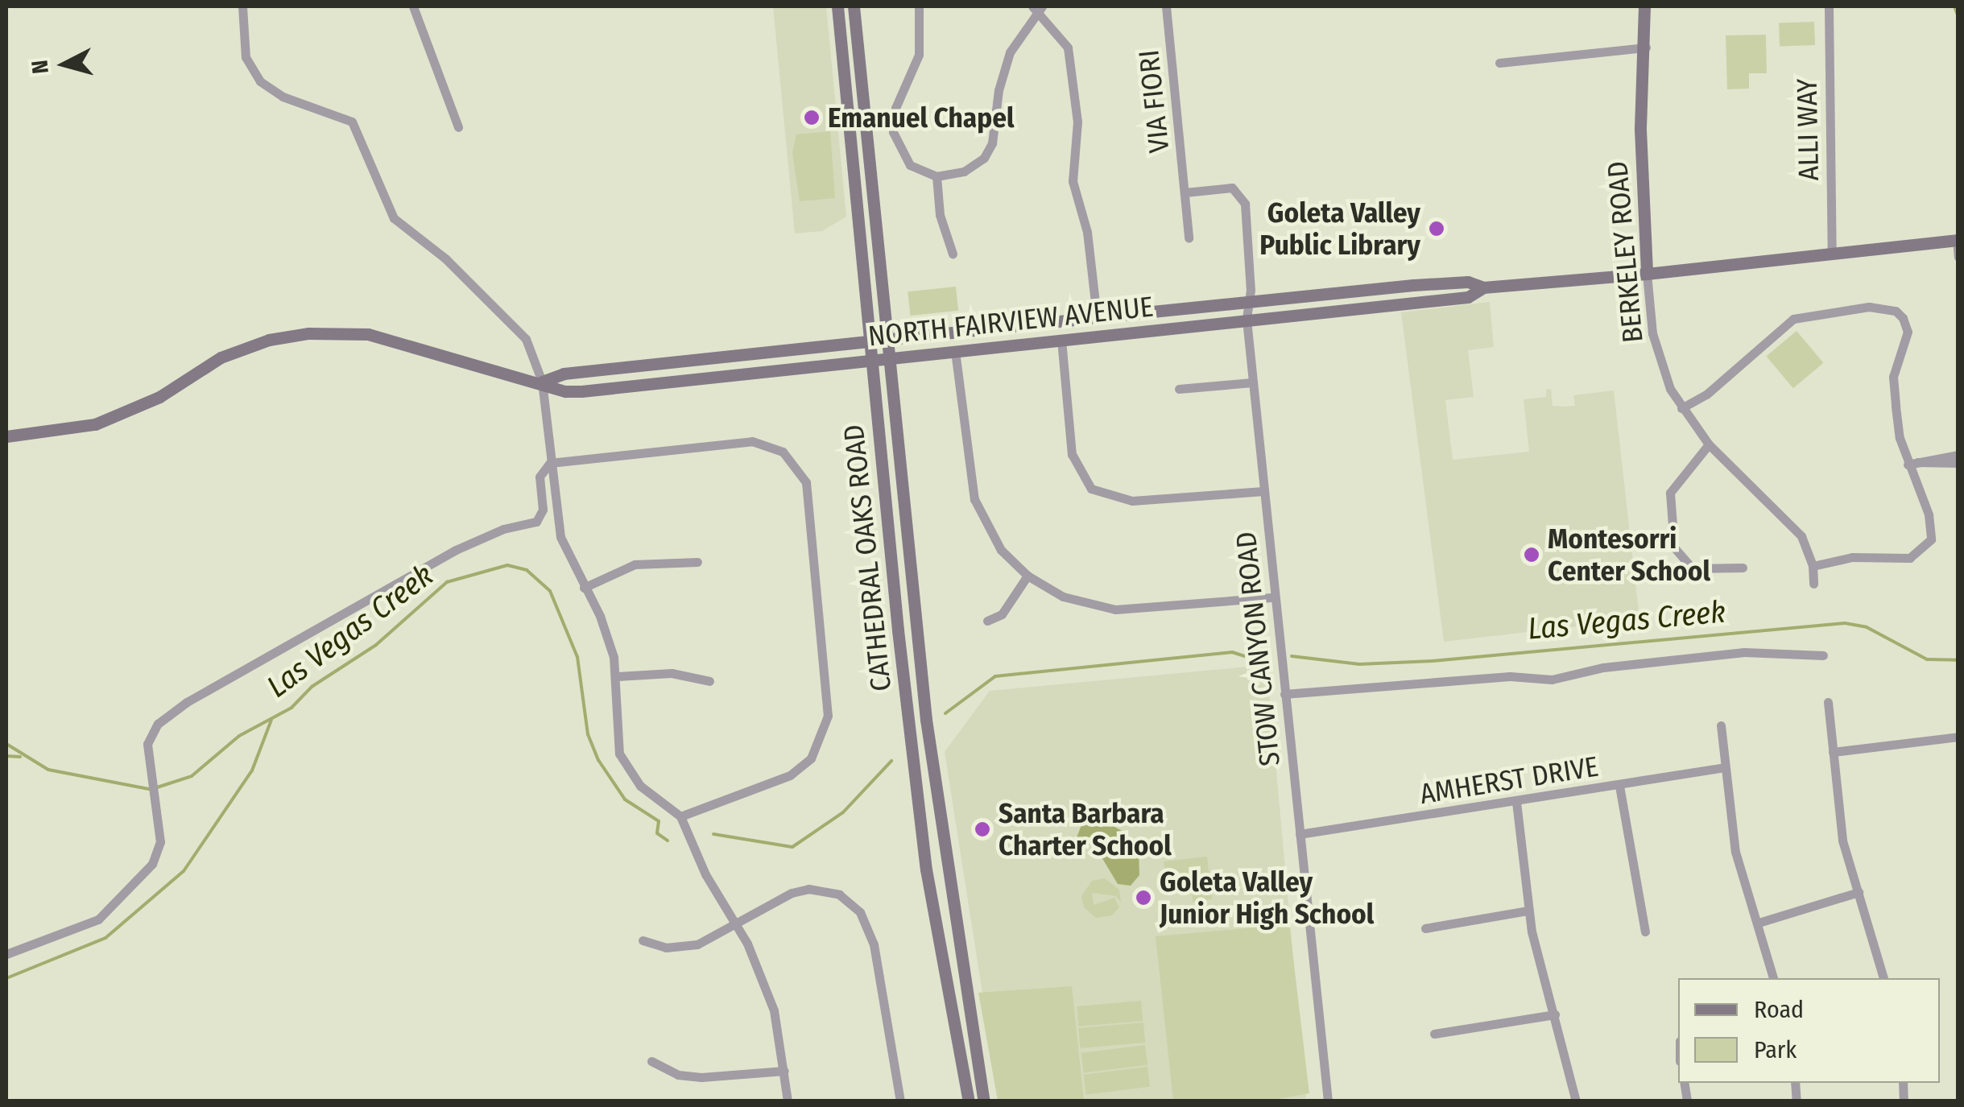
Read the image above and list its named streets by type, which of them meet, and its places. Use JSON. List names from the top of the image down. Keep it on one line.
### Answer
{"streets":{"main road":["BERKELEY ROAD","NORTH FAIRVIEW AVENUE","CATHEDRAL OAKS ROAD"],"street":["VIA FIORI","ALLI WAY","STOW CANYON ROAD","AMHERST DRIVE"]},"crossings":[["VIA FIORI","STOW CANYON ROAD"],["ALLI WAY","NORTH FAIRVIEW AVENUE"],["BERKELEY ROAD","NORTH FAIRVIEW AVENUE"],["NORTH FAIRVIEW AVENUE","CATHEDRAL OAKS ROAD"],["NORTH FAIRVIEW AVENUE","STOW CANYON ROAD"],["STOW CANYON ROAD","AMHERST DRIVE"]],"water":["Las Vegas Creek"],"places":["Emanuel Chapel","Goleta Valley Public Library","Montesorri Center School","Santa Barbara Charter School","Goleta Valley Junior High School"],"legend":["Road","Park"],"north":"left"}
